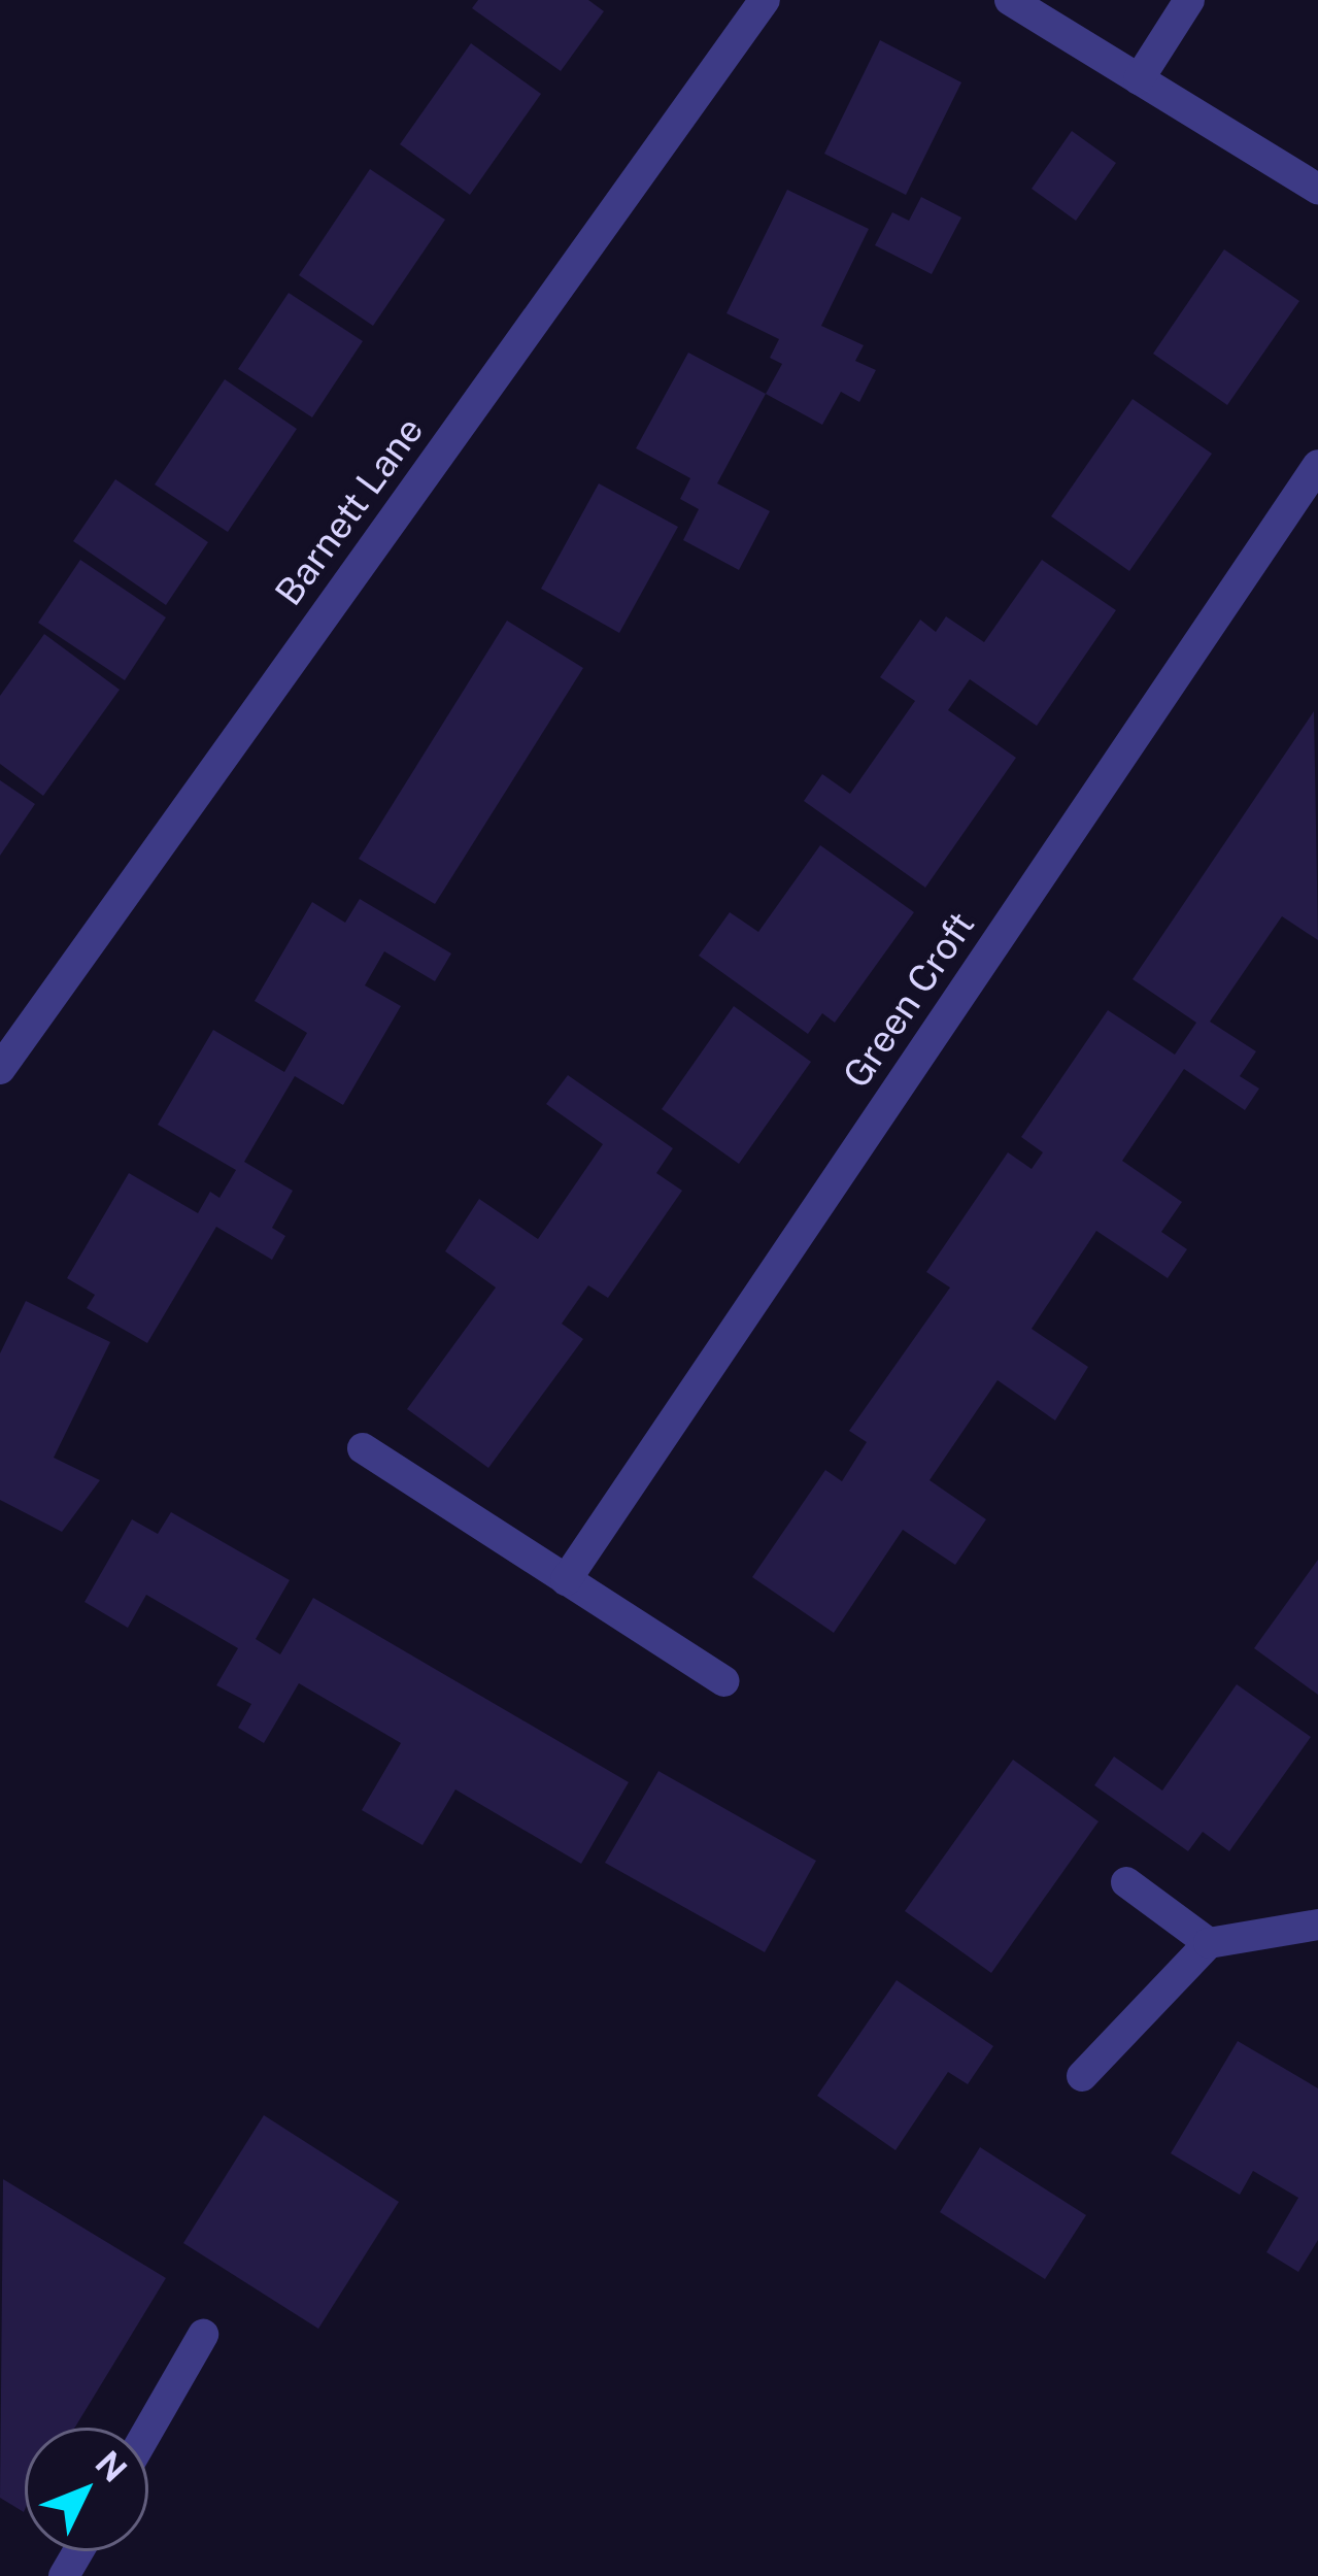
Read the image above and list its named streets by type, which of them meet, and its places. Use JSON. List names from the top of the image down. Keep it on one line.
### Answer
{"streets":{"street":["Barnett Lane","Green Croft"]},"north":"top right"}
